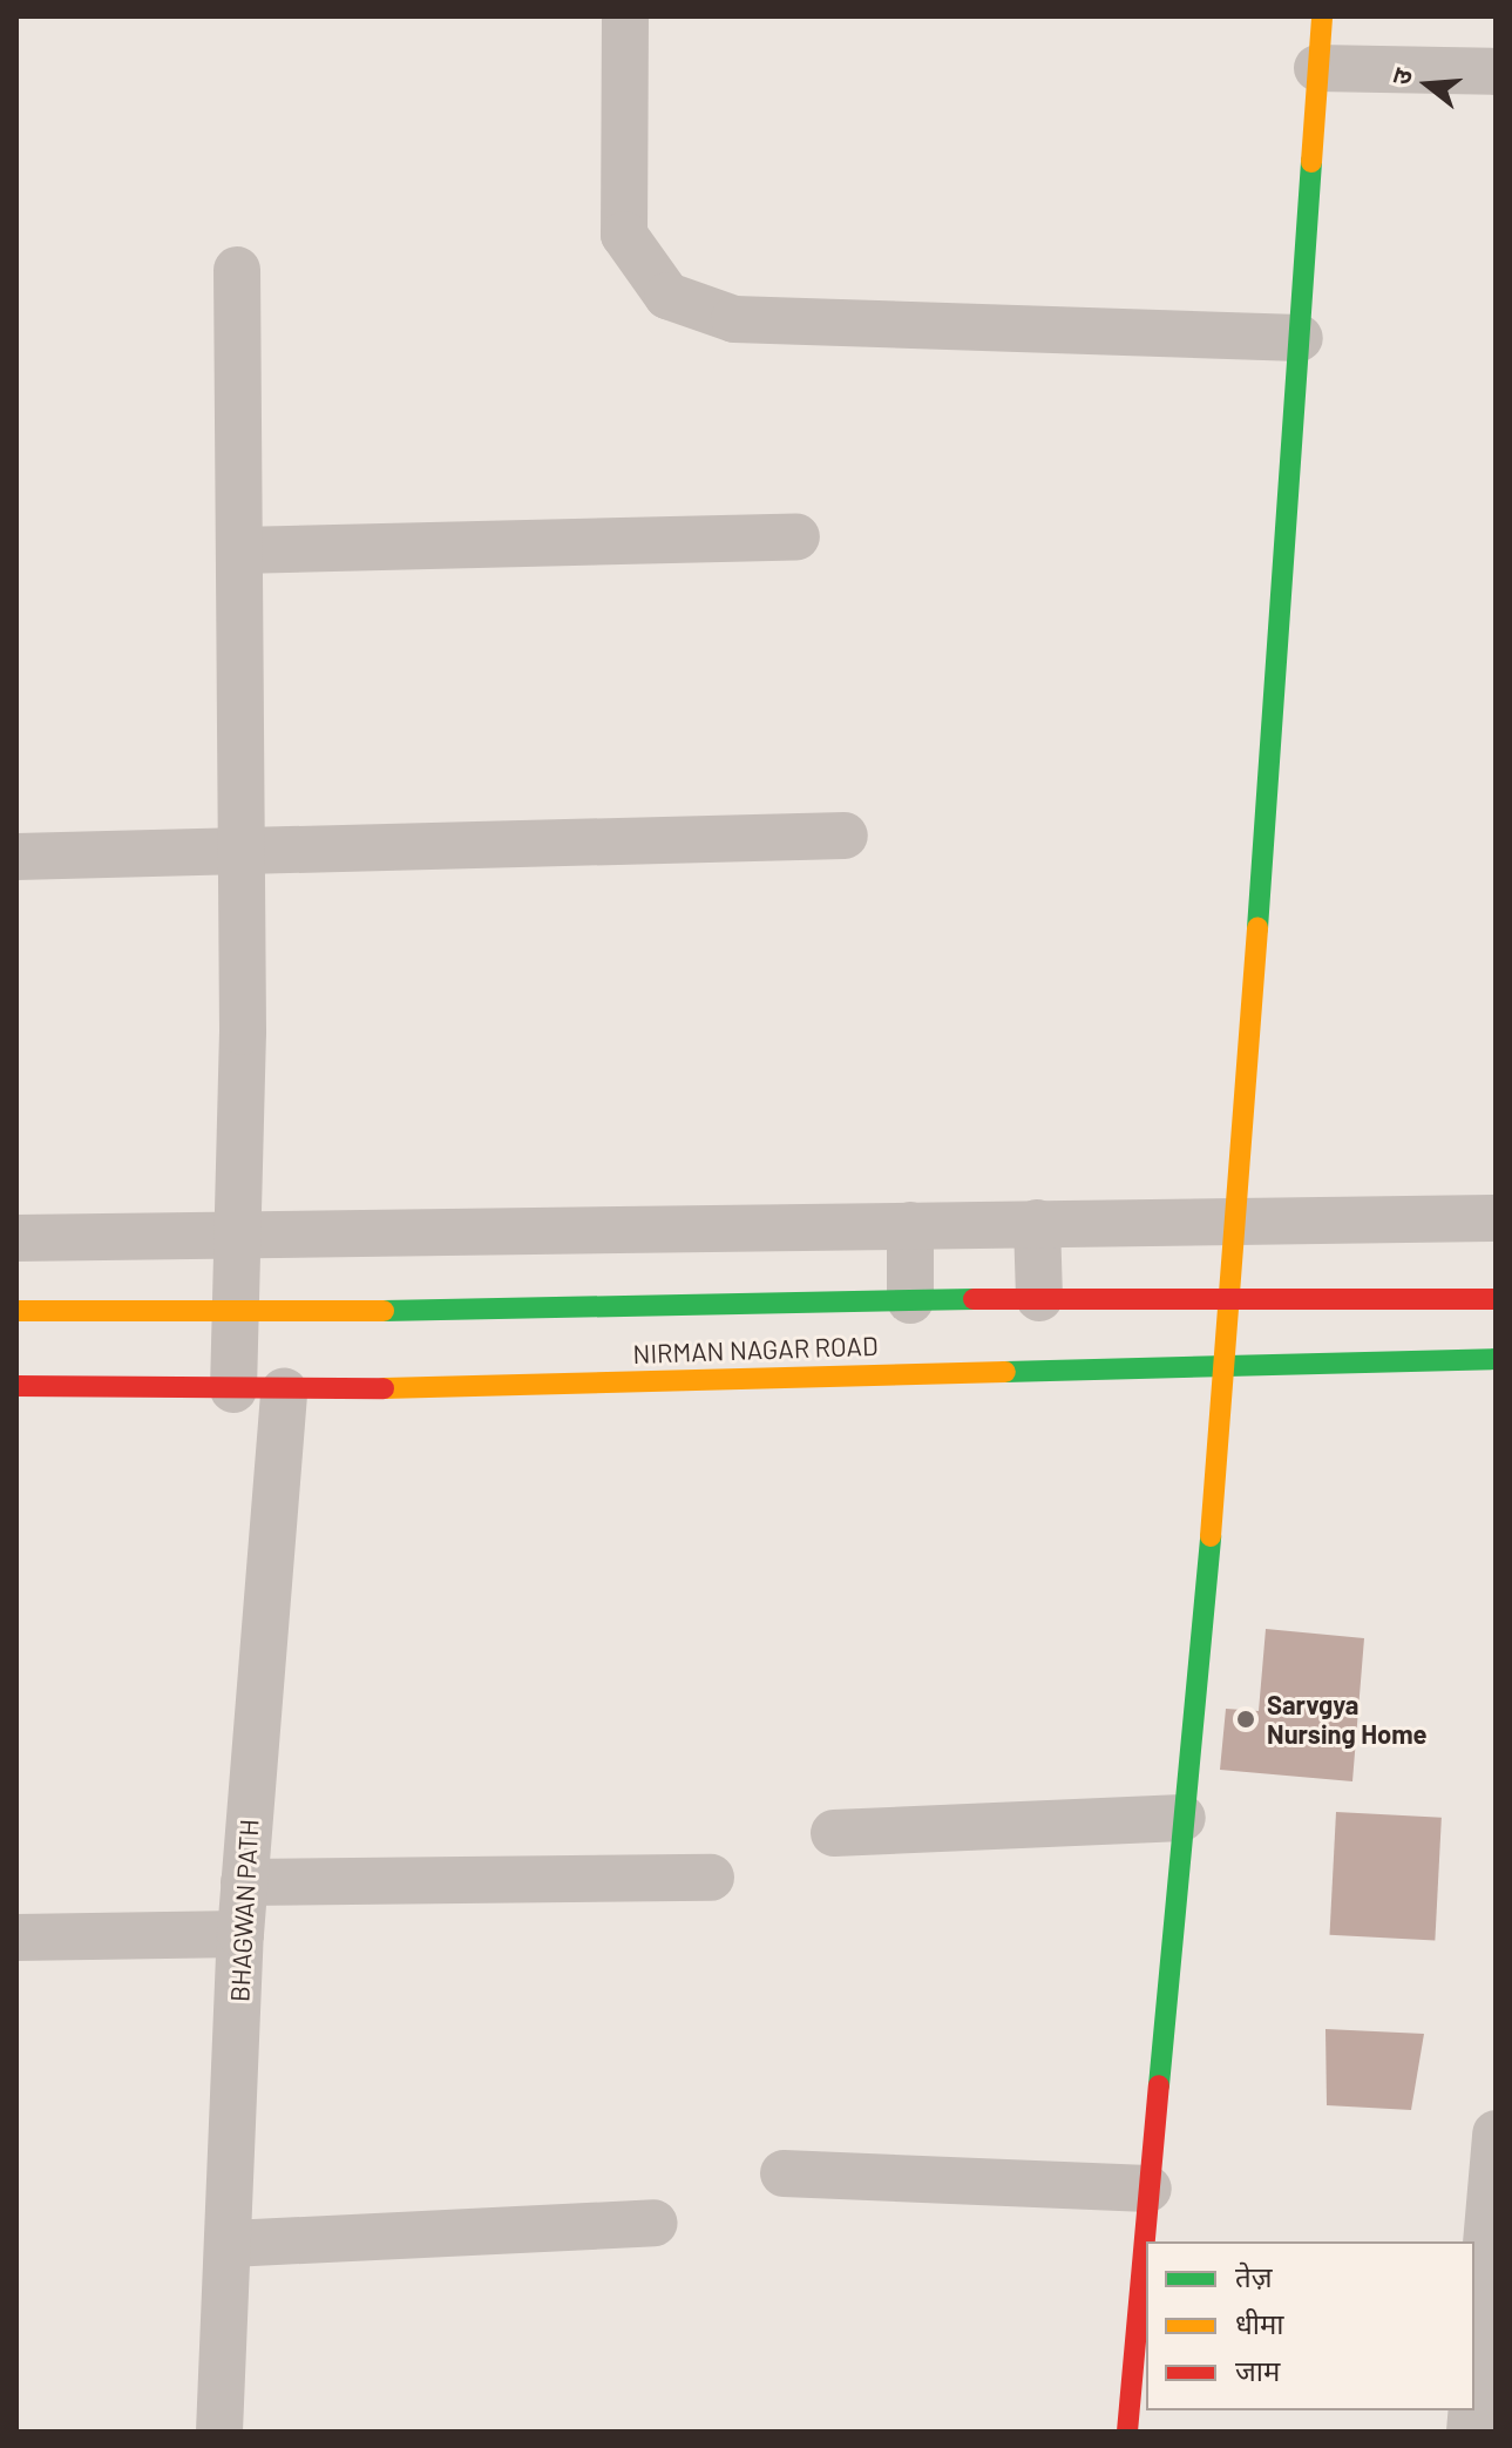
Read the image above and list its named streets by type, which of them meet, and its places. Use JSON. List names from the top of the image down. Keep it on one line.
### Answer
{"streets":{"street":["NIRMAN NAGAR ROAD","BHAGWAN PATH"]},"crossings":[["NIRMAN NAGAR ROAD","BHAGWAN PATH"]],"places":["Sarvgya Nursing Home"],"legend":["तेज़","धीमा","जाम"],"north":"left"}
